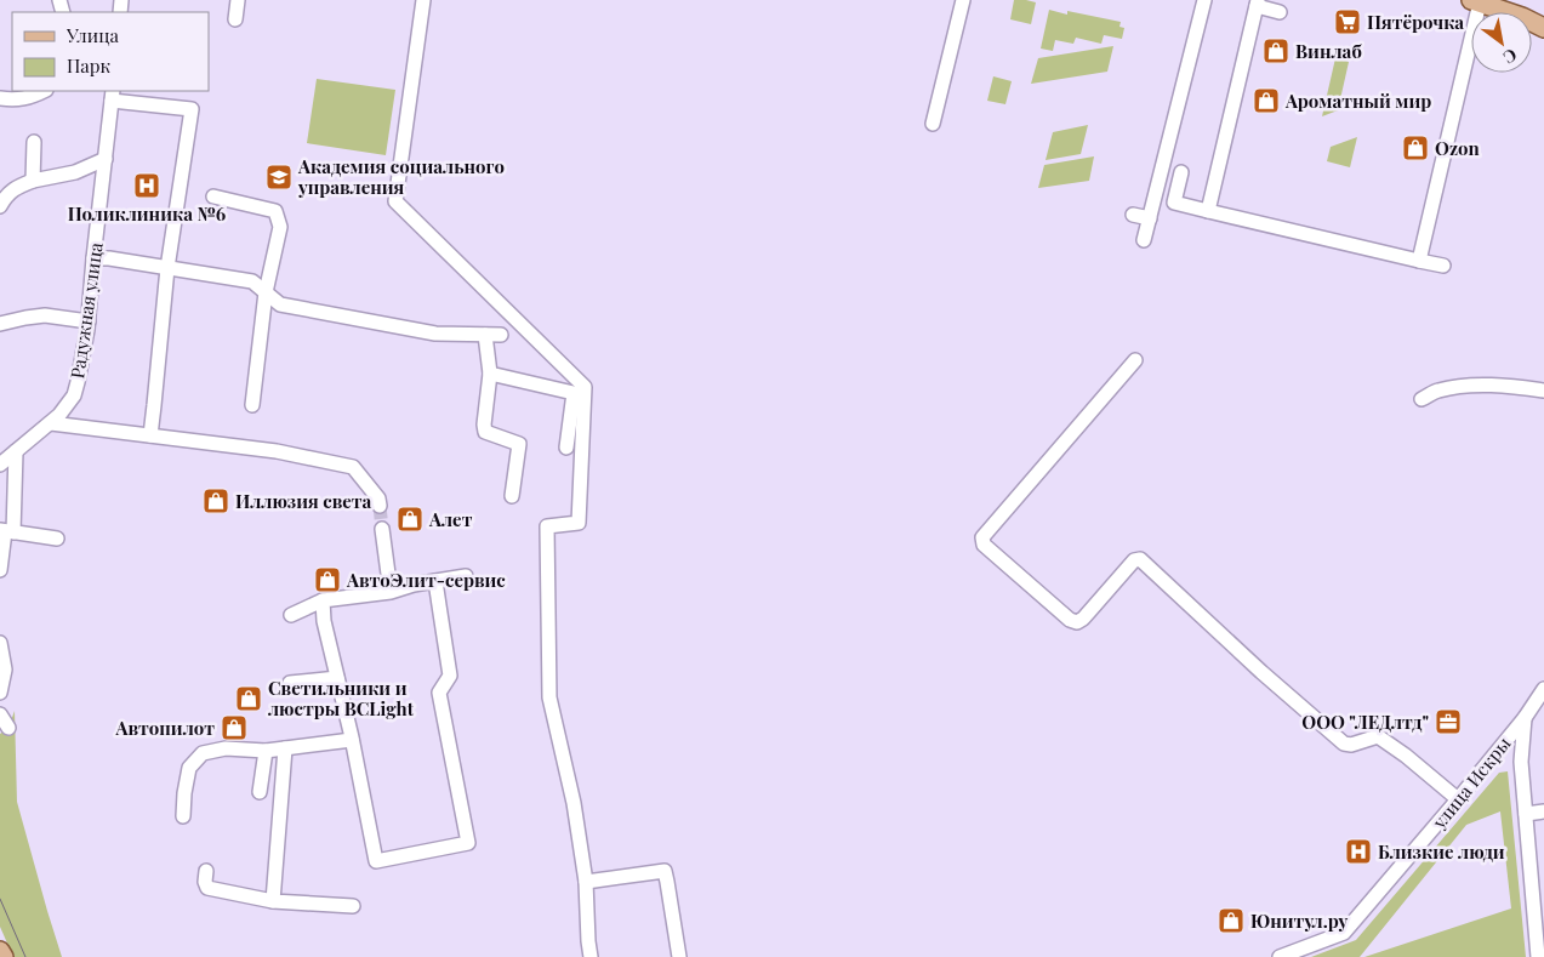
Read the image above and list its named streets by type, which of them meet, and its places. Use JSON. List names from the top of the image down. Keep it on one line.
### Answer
{"streets":{"street":["Радужная улица","улица Искры"]},"places":{"supermarket":["Пятёрочка"],"shop":["Винлаб","Ароматный мир","Ozon","Иллюзия света","Алет","АвтоЭлит-сервис","Светильники и люстры BCLight","Автопилот","Юнитул.ру"],"school or university":["Академия социального управления"],"hospital":["Поликлиника №6","Близкие люди"],"office":["ООО \"ЛЕДлтд\""]},"legend":["Улица","Парк"],"north":"bottom right"}
